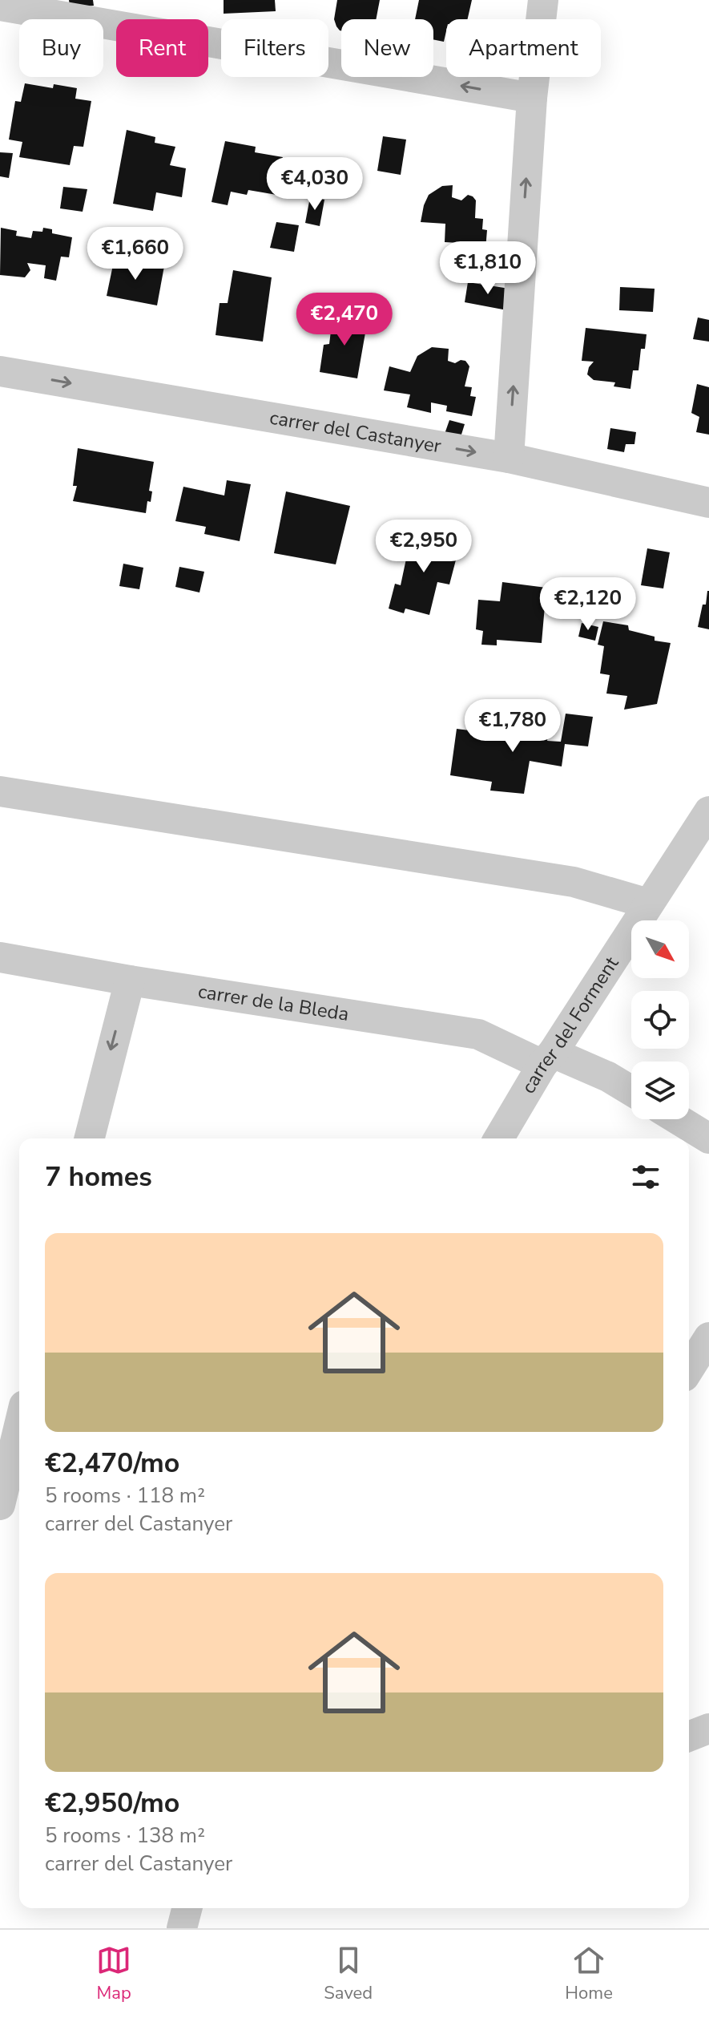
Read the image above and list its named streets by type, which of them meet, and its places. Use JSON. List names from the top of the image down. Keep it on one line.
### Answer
{"streets":{"street":["carrer del Castanyer","carrer de la Bleda","carrer del Forment"]},"crossings":[["carrer de la Bleda","carrer del Forment"]],"one_way":["carrer del Castanyer"],"north":"bottom right","page":{"chip":["Buy","Rent","Filters","New","Apartment"],"price":["€4,030","€1,660","€1,810","€2,470","€2,950","€2,120","€1,780"],"heading":"7 homes","list":[{"name":"€2,470/mo","note":"5 rooms · 118 m² · carrer del Castanyer"},{"name":"€2,950/mo","note":"5 rooms · 138 m² · carrer del Castanyer"}],"tabs":["Map","Saved","Home"]}}
